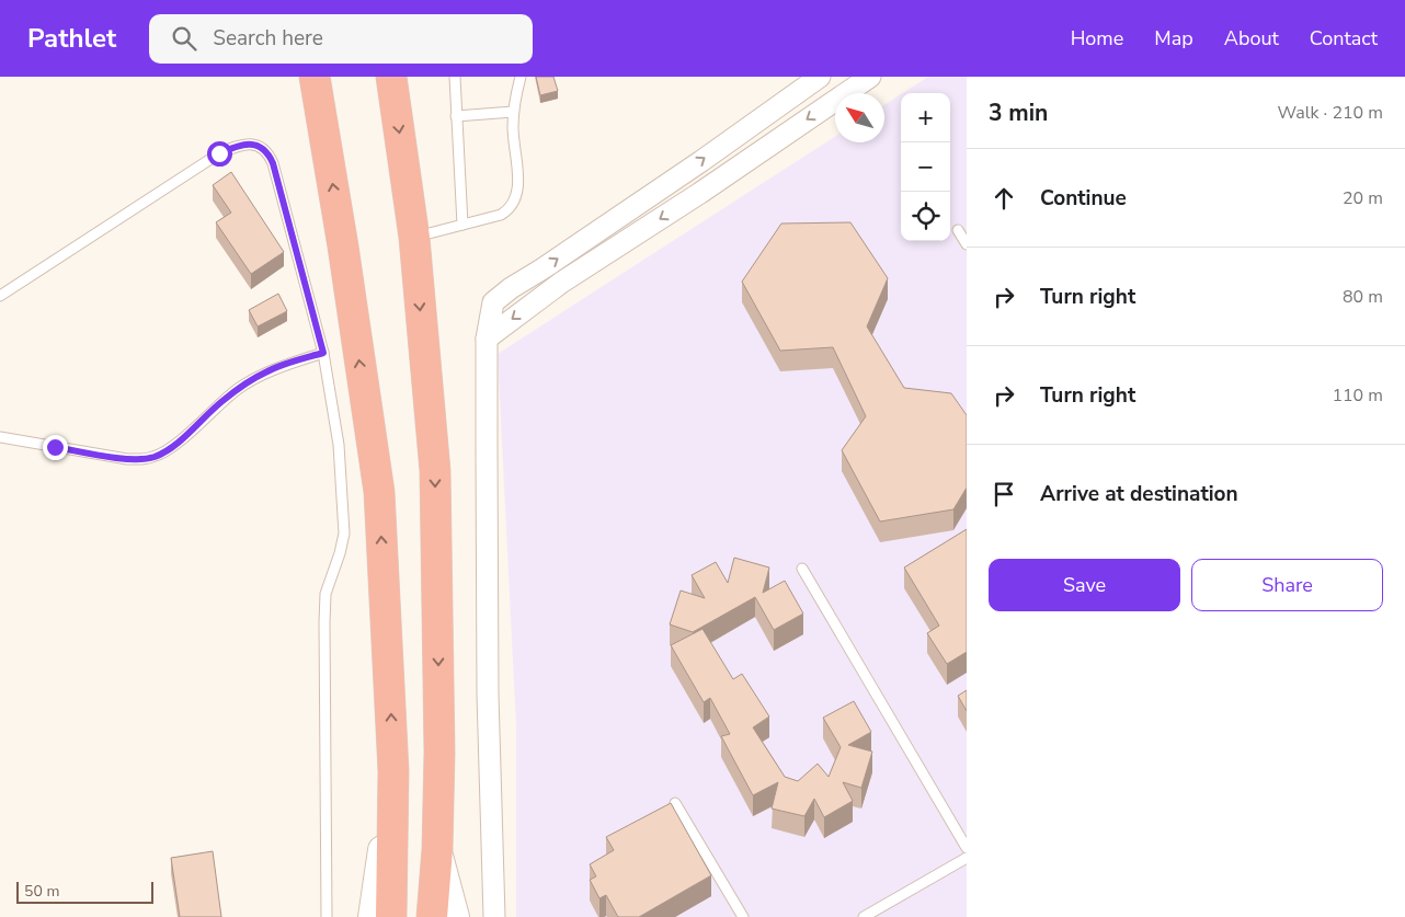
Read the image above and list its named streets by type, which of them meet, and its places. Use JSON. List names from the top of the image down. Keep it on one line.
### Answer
{"scale_bar":"50 m","north":"top left","page":{"header":"Pathlet","search":"Search here","nav":["Home","Map","About","Contact"],"heading":["3 min","Walk · 210 m"],"map_buttons":["+","−"],"list":[["Continue","20 m"],["Turn right","80 m"],["Turn right","110 m"],"Arrive at destination"],"buttons":["Save","Share"],"scale":"50 m"}}
